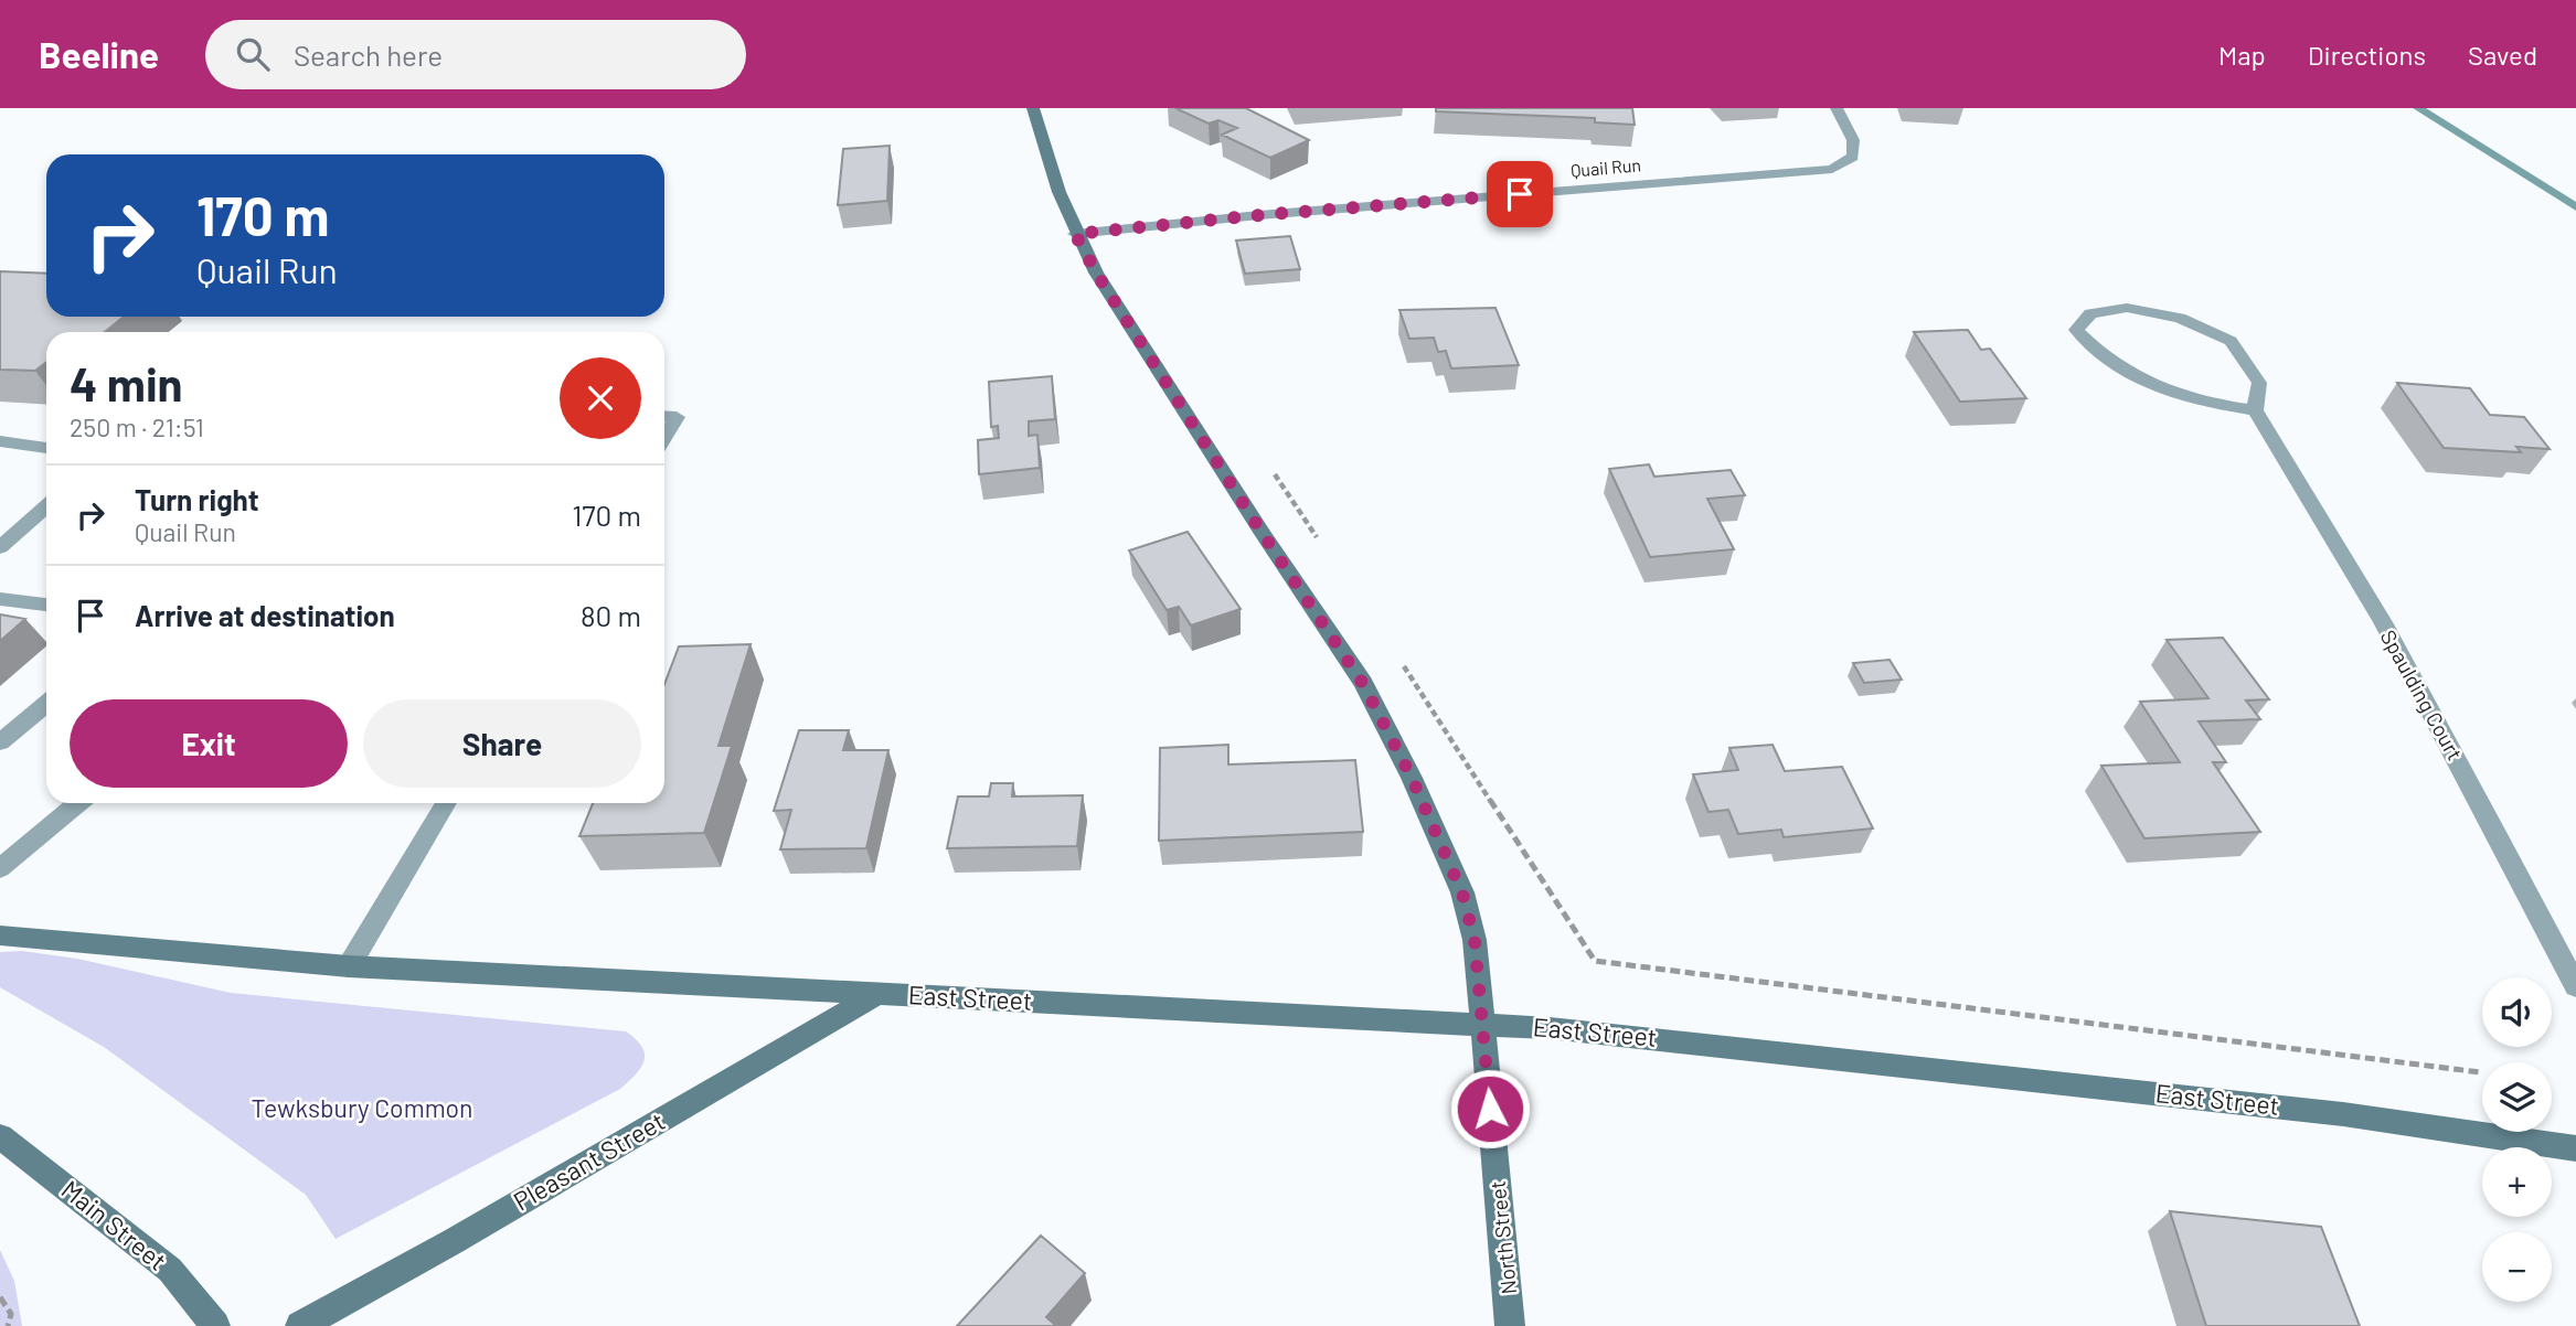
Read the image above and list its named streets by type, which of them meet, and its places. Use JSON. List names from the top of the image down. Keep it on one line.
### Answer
{"streets":{"main road":["East Street","Pleasant Street","Main Street","North Street"],"street":["Quail Run","Spaulding Court"]},"crossings":[["Quail Run","North Street"],["East Street","Pleasant Street"],["East Street","North Street"]],"parks":["Tewksbury Common"],"page":{"header":"Beeline","search":"Search here","nav":["Map","Directions","Saved"],"turn":["170 m","Quail Run"],"heading":["4 min","250 m · 21:51"],"list":[{"name":"Turn right","note":"Quail Run","value":"170 m"},{"name":"Arrive at destination","value":"80 m"}],"buttons":["Exit","Share"],"map_buttons":["+","−"]}}
